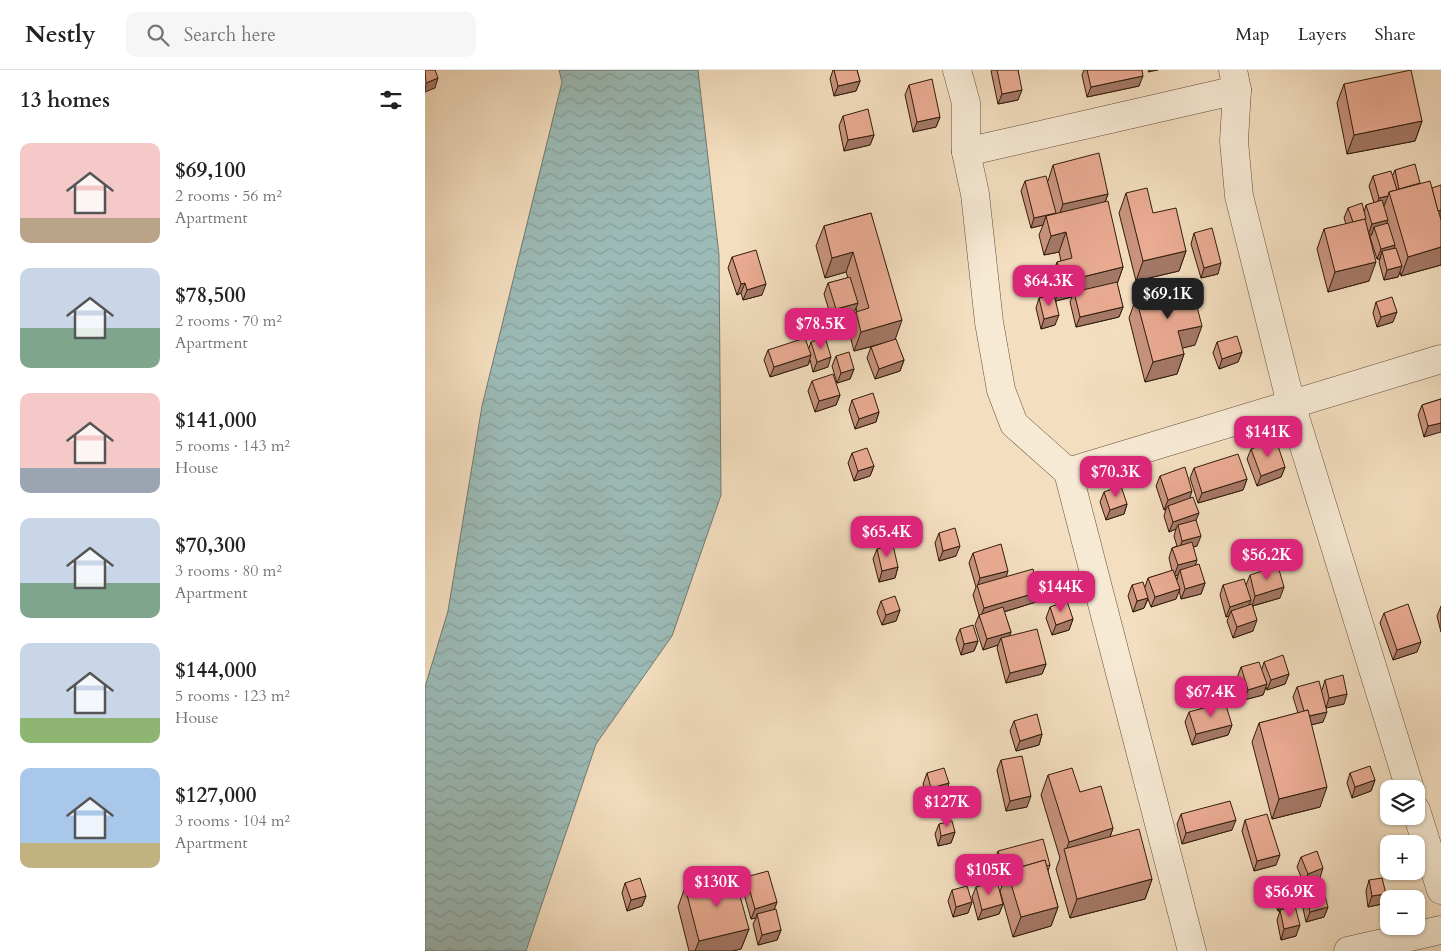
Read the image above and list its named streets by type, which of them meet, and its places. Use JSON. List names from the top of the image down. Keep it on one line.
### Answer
{"page":{"header":"Nestly","search":"Search here","nav":["Map","Layers","Share"],"heading":"13 homes","list":[{"name":"$69,100","note":"2 rooms · 56 m² · Apartment"},{"name":"$78,500","note":"2 rooms · 70 m² · Apartment"},{"name":"$141,000","note":"5 rooms · 143 m² · House"},{"name":"$70,300","note":"3 rooms · 80 m² · Apartment"},{"name":"$144,000","note":"5 rooms · 123 m² · House"},{"name":"$127,000","note":"3 rooms · 104 m² · Apartment"}],"price":["$64.3K","$69.1K","$78.5K","$141K","$70.3K","$65.4K","$56.2K","$144K","$67.4K","$127K","$105K","$130K","$56.9K"],"map_buttons":["+","−"]}}
